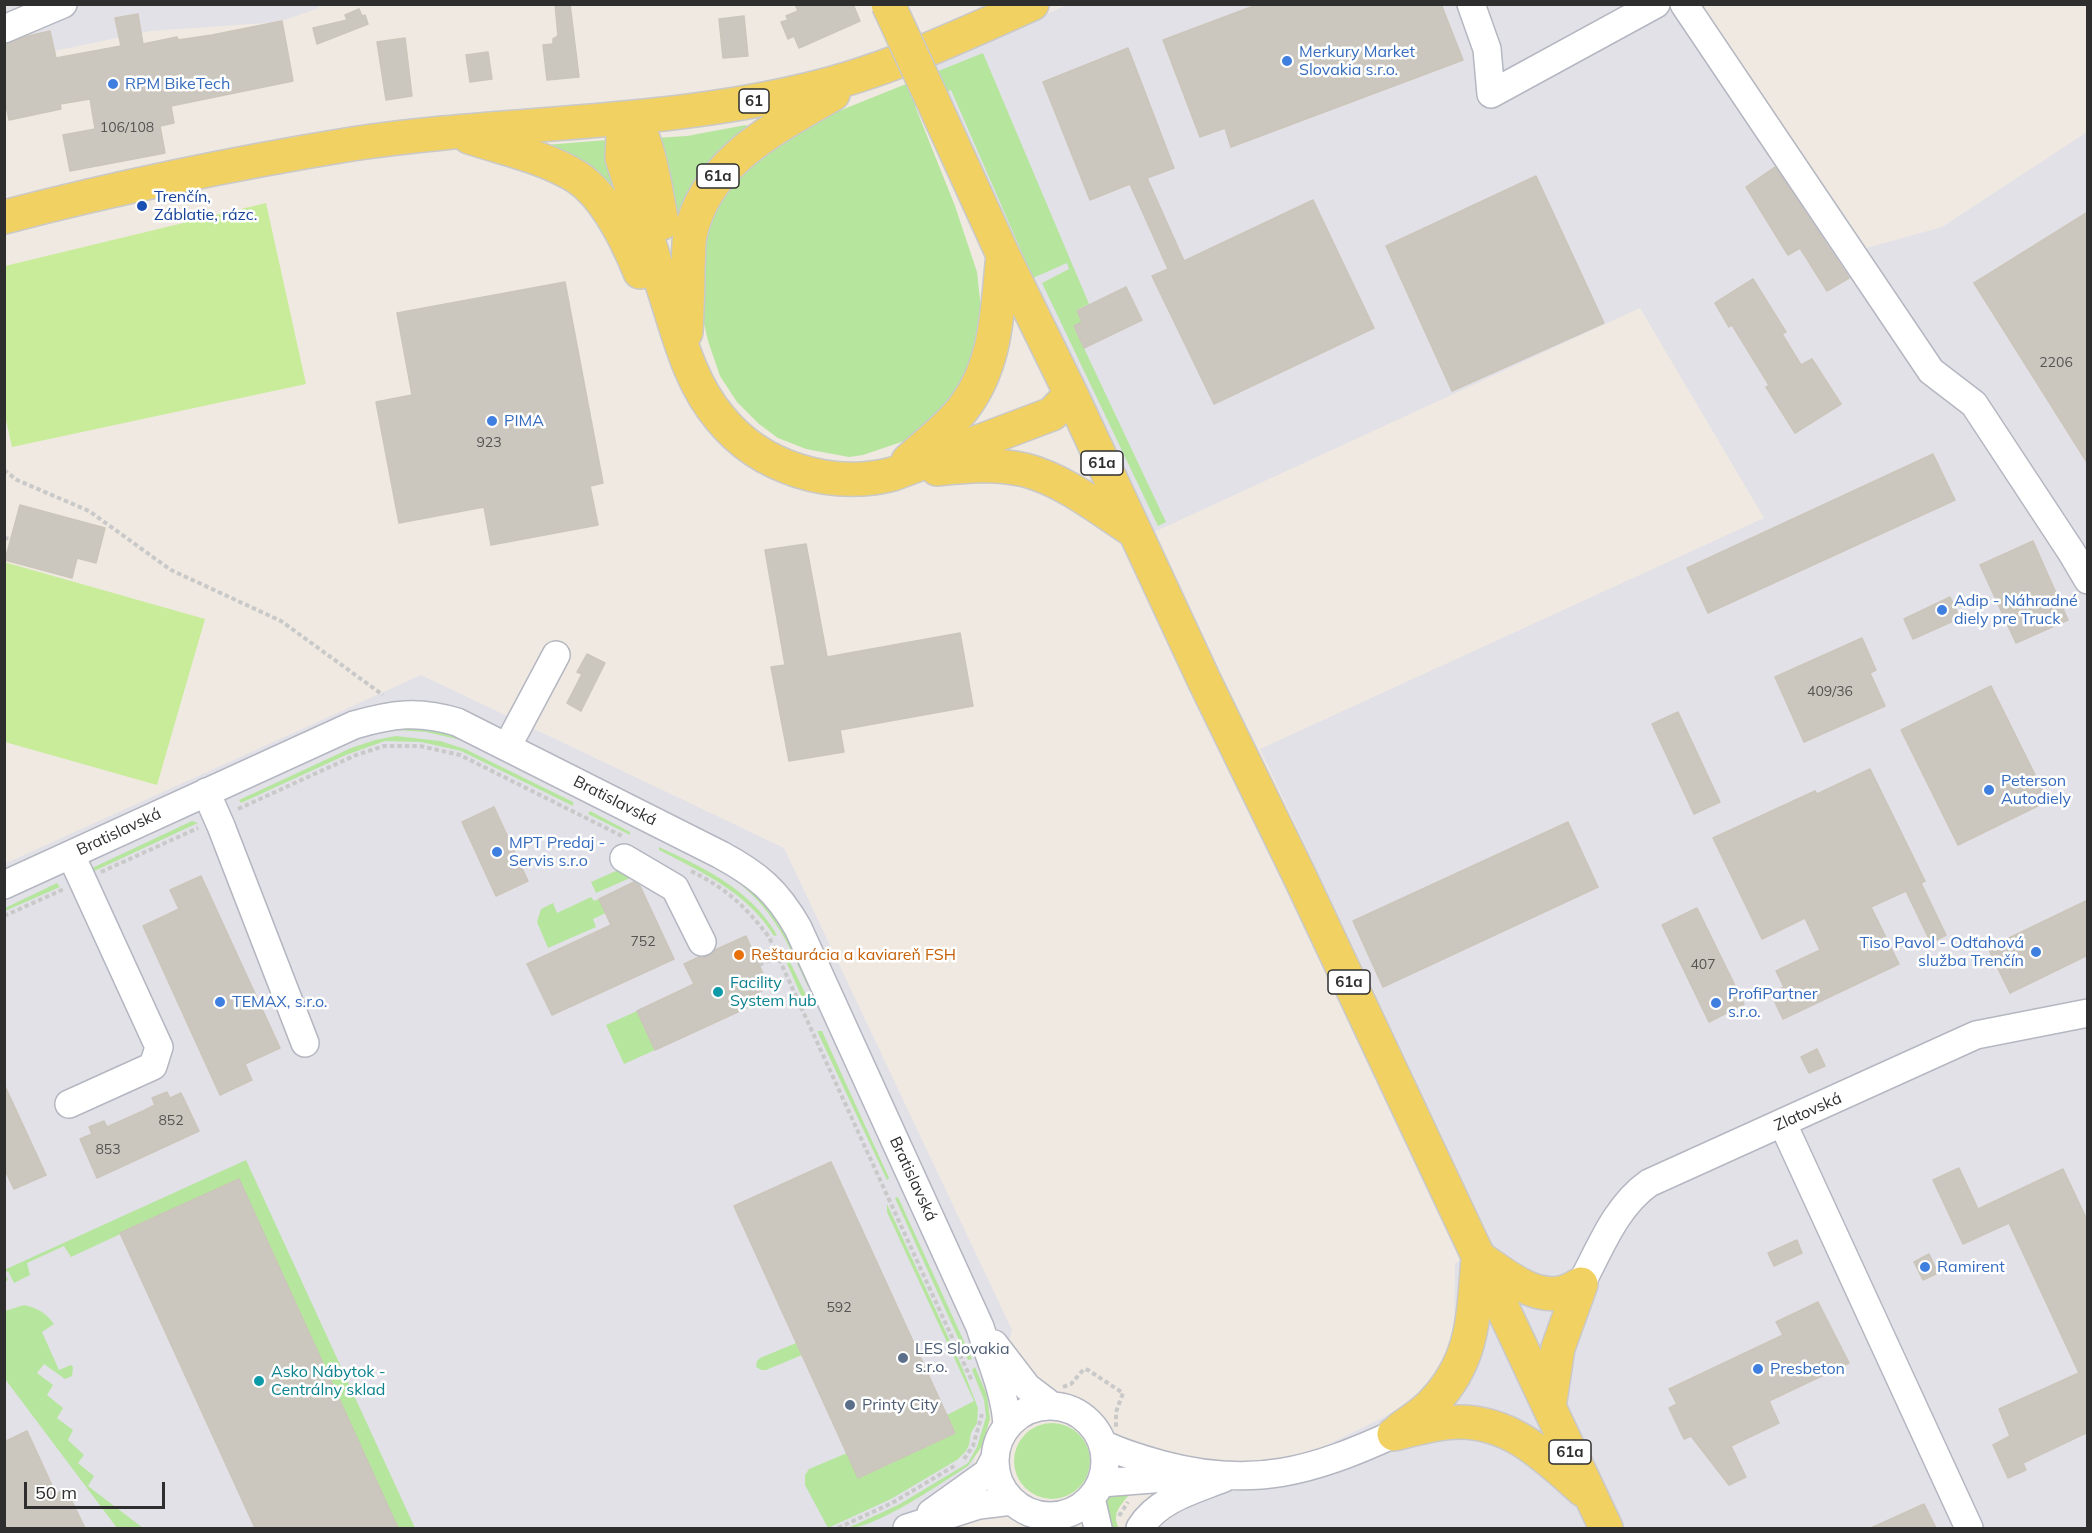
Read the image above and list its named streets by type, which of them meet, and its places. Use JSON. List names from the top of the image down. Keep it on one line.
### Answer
{"streets":{"main road":["61","61a"],"street":["Bratislavská","Zlatovská"]},"crossings":[["61","61a"]],"places":["Merkury Market Slovakia s.r.o.","RPM BikeTech","Trenčín, Záblatie, rázc.","PIMA","Adip - Náhradné diely pre Truck","Peterson Autodiely","MPT Predaj - Servis s.r.o","Tiso Pavol - Odťahová služba Trenčín","Reštaurácia a kaviareň FSH","Facility System hub","TEMAX, s.r.o.","ProfiPartner s.r.o.","Ramirent","LES Slovakia s.r.o.","Presbeton","Asko Nábytok - Centrálny sklad","Printy City"],"house_numbers":["106/108","2206","923","409/36","752","407","852","853","592"],"scale_bar":"50 m"}
